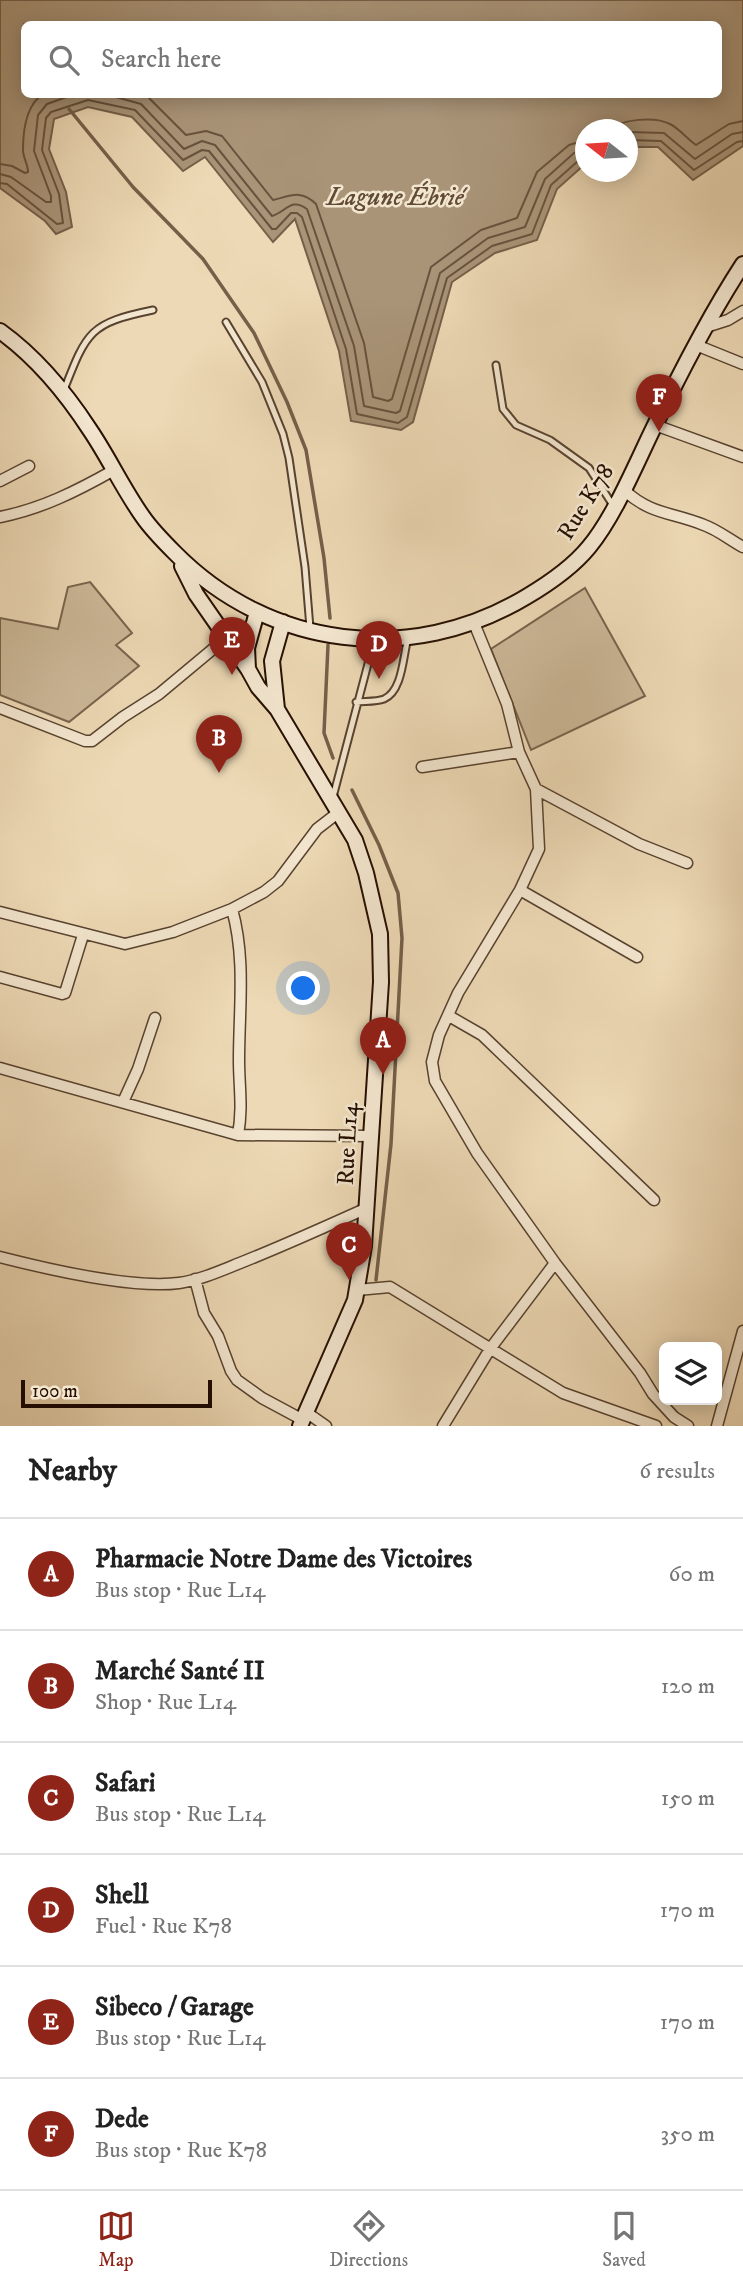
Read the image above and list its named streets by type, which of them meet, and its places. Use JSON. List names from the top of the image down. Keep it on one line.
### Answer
{"streets":{"street":["Rue K78","Rue L14"]},"crossings":[["Rue K78","Rue L14"]],"water":["Lagune Ébrié"],"scale_bar":"100 m","north":"left","page":{"search":"Search here","pins":["F","E","D","B","A","C"],"scale":"100 m","heading":["Nearby","6 results"],"list":[{"mark":"A","name":"Pharmacie Notre Dame des Victoires","note":"Bus stop · Rue L14","value":"60 m"},{"mark":"B","name":"Marché Santé II","note":"Shop · Rue L14","value":"120 m"},{"mark":"C","name":"Safari","note":"Bus stop · Rue L14","value":"150 m"},{"mark":"D","name":"Shell","note":"Fuel · Rue K78","value":"170 m"},{"mark":"E","name":"Sibeco / Garage","note":"Bus stop · Rue L14","value":"170 m"},{"mark":"F","name":"Dede","note":"Bus stop · Rue K78","value":"350 m"}],"nav":["Map","Directions","Saved"]}}
